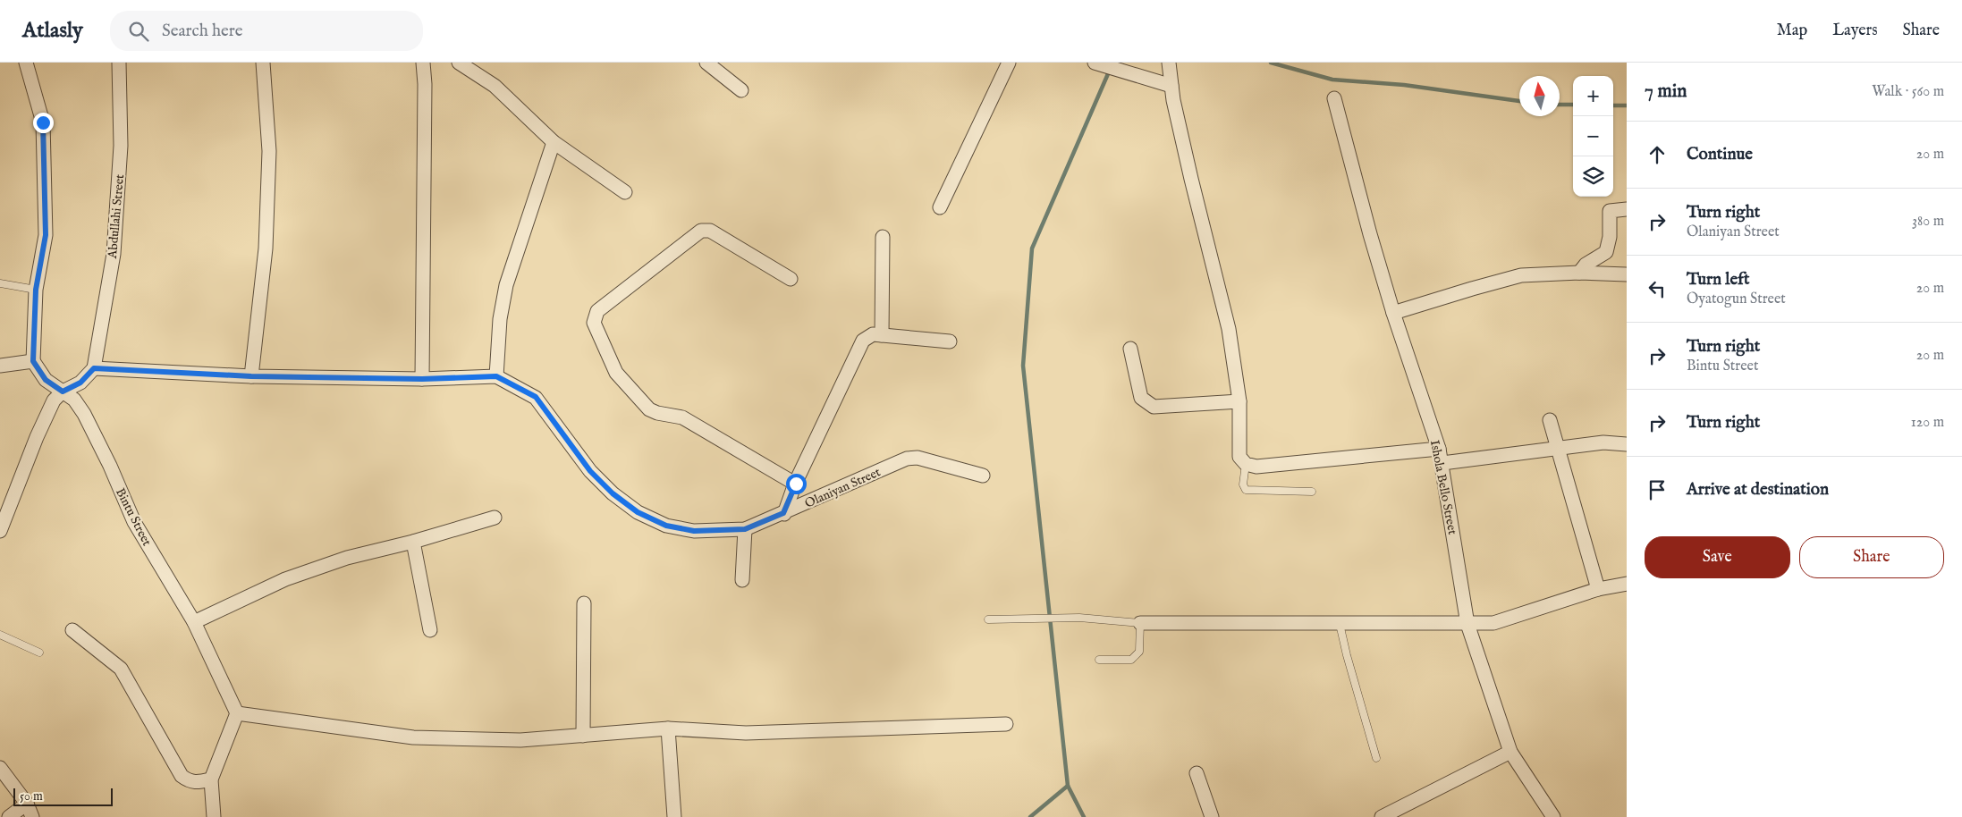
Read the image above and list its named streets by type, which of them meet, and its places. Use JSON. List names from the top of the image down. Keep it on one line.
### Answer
{"streets":{"street":["Abdullahi Street","Olaniyan Street","Ishola Bello Street","Bintu Street"]},"crossings":[["Abdullahi Street","Olaniyan Street"]],"scale_bar":"50 m","north":"top","page":{"header":"Atlasly","search":"Search here","nav":["Map","Layers","Share"],"heading":["7 min","Walk · 560 m"],"map_buttons":["+","−"],"list":[["Continue","20 m"],["Turn right","Olaniyan Street","380 m"],["Turn left","Oyatogun Street","20 m"],["Turn right","Bintu Street","20 m"],["Turn right","120 m"],"Arrive at destination"],"buttons":["Save","Share"],"scale":"50 m"}}
